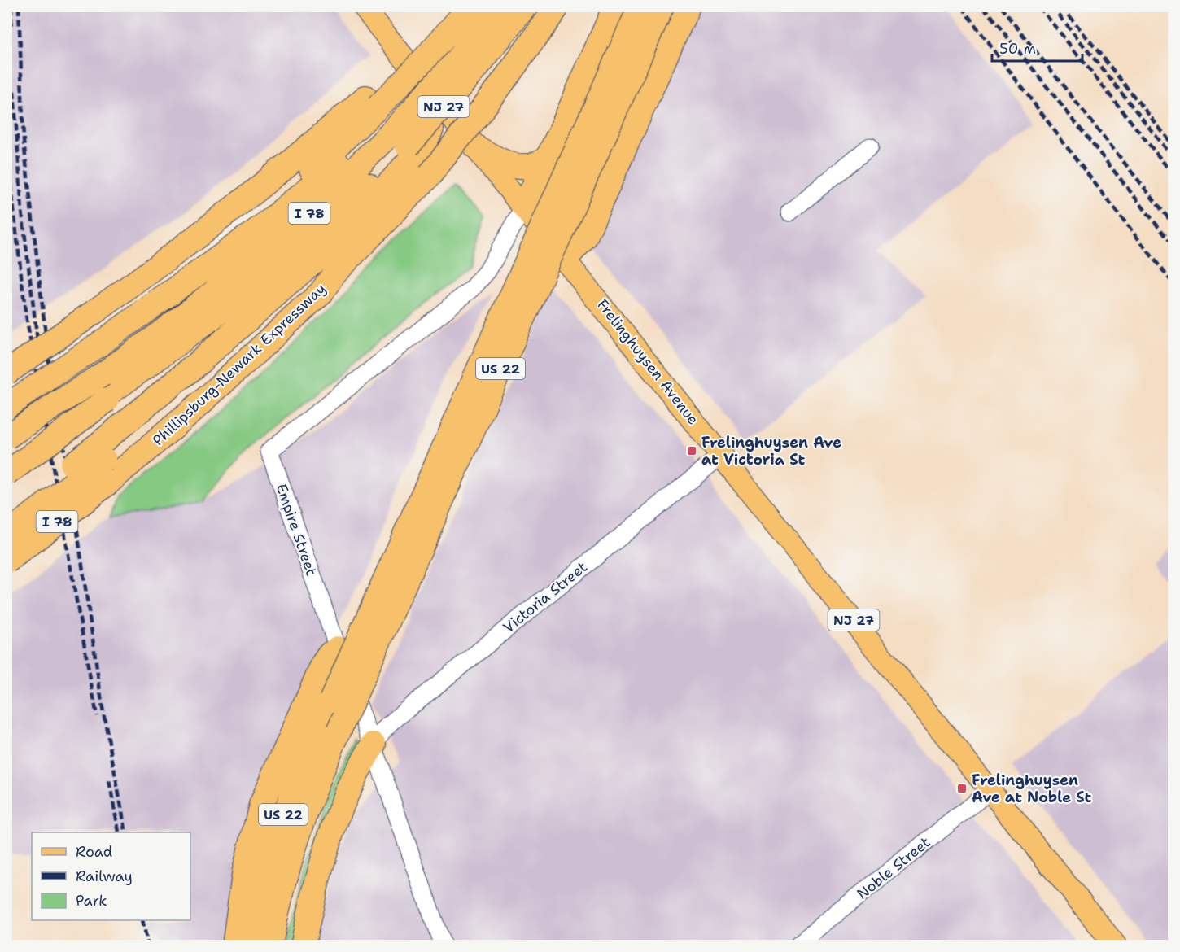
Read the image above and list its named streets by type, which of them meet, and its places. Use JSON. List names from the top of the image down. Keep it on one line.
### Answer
{"streets":{"highway":["I 78","Phillipsburg-Newark Expressway","US 22"],"main road":["NJ 27","Frelinghuysen Avenue"],"street":["Empire Street","Victoria Street","Noble Street"]},"crossings":[["Frelinghuysen Avenue","Empire Street"],["Frelinghuysen Avenue","Victoria Street"],["Frelinghuysen Avenue","Noble Street"],["Empire Street","Victoria Street"]],"places":{"transit":["Frelinghuysen Ave at Victoria St","Frelinghuysen Ave at Noble St"]},"legend":["Road","Railway","Park"],"scale_bar":"50 m"}
